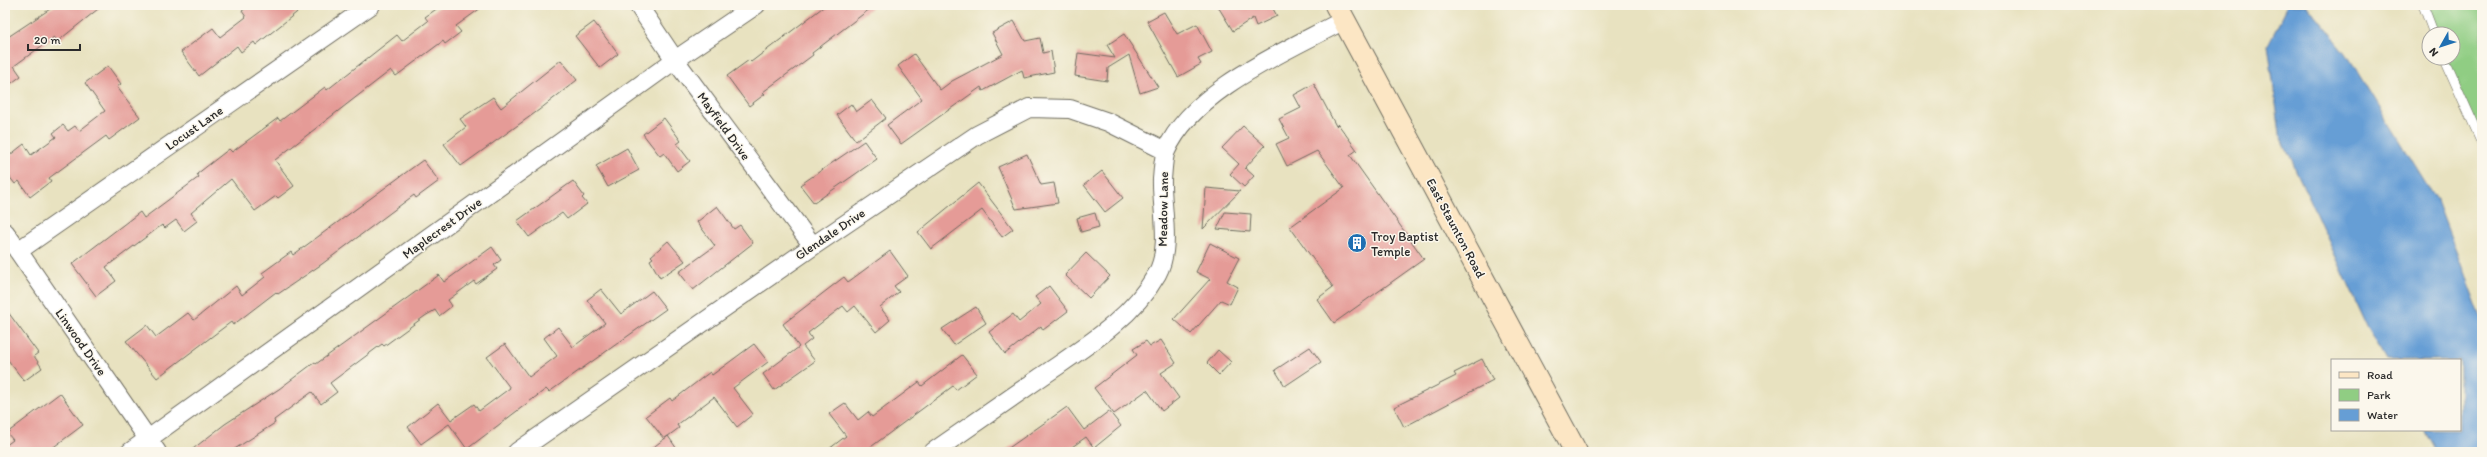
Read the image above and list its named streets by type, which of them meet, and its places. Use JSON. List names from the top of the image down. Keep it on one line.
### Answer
{"streets":{"main road":["East Staunton Road"],"street":["Mayfield Drive","Locust Lane","Meadow Lane","Maplecrest Drive","Glendale Drive","Linwood Drive"]},"crossings":[["Mayfield Drive","Maplecrest Drive"],["Mayfield Drive","Glendale Drive"],["Locust Lane","Linwood Drive"],["Meadow Lane","East Staunton Road"],["Meadow Lane","Glendale Drive"],["Maplecrest Drive","Linwood Drive"]],"places":{"building":["Troy Baptist Temple"]},"legend":["Road","Park","Water"],"scale_bar":"20 m","north":"bottom left"}
